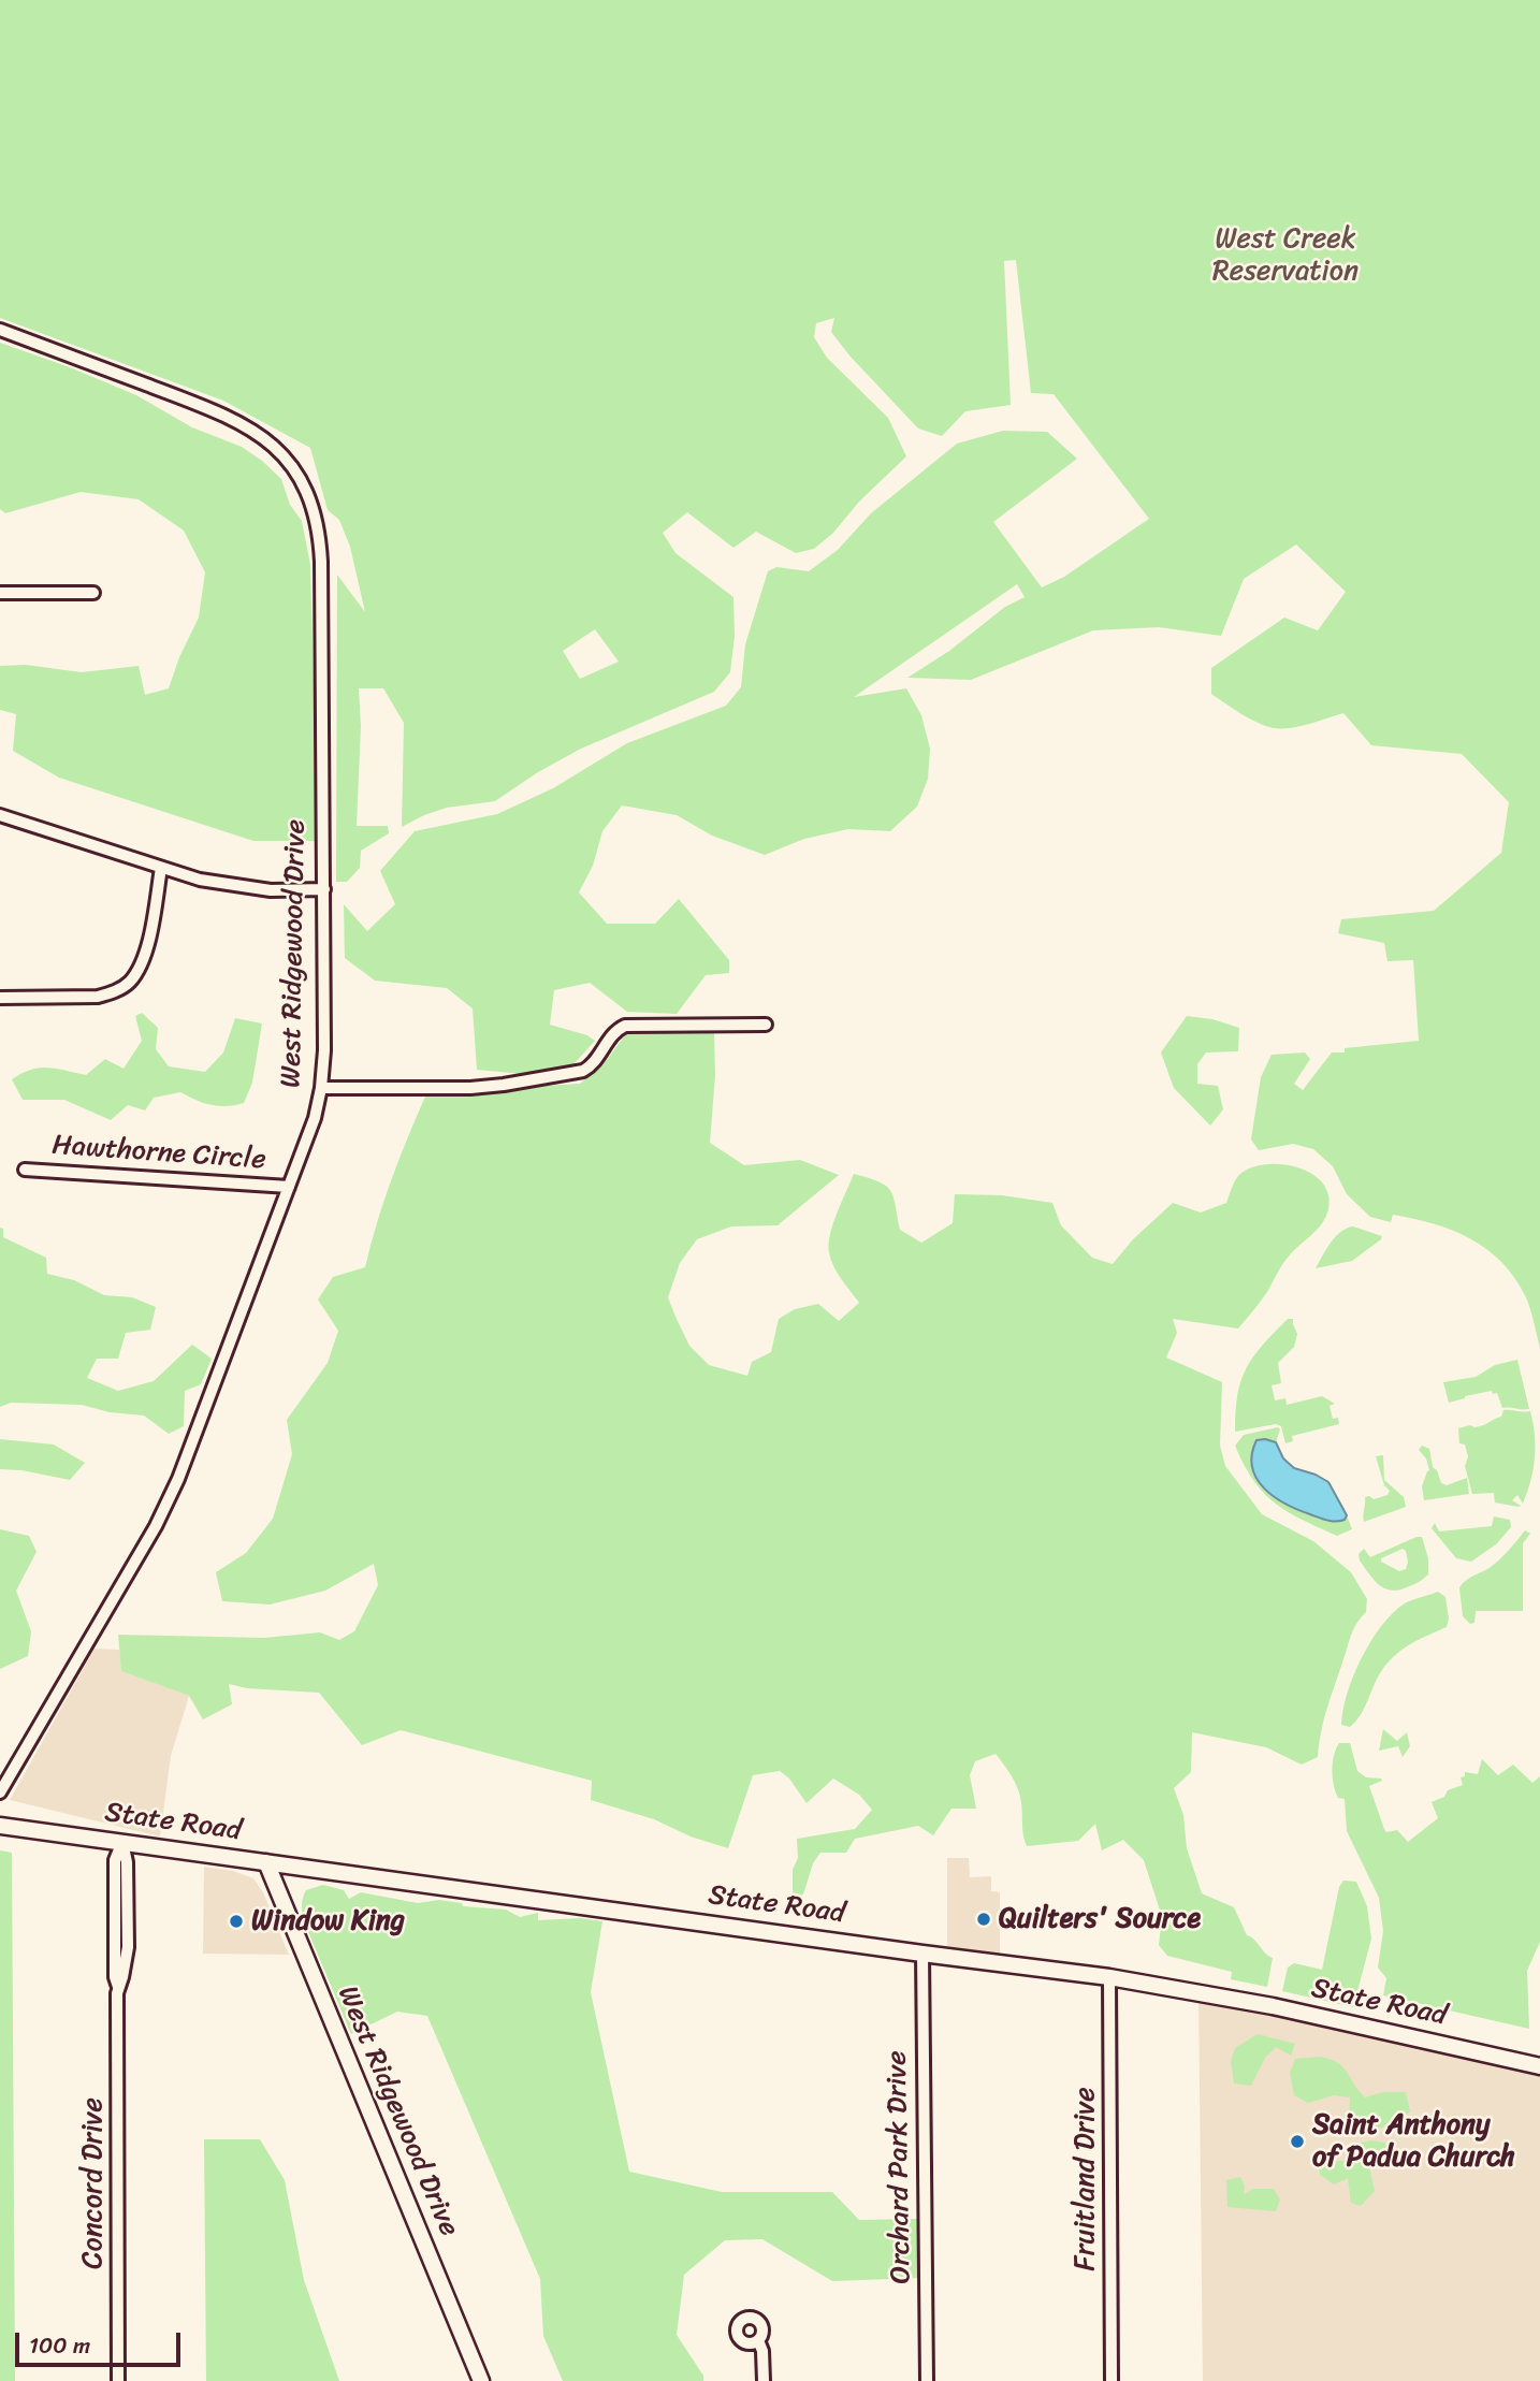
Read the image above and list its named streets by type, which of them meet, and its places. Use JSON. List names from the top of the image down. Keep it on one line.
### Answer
{"streets":{"main road":["West Ridgewood Drive","State Road"],"street":["Hawthorne Circle","Orchard Park Drive","Fruitland Drive","Concord Drive"]},"crossings":[["West Ridgewood Drive","Hawthorne Circle"],["West Ridgewood Drive","State Road"],["State Road","Orchard Park Drive"],["State Road","Fruitland Drive"],["State Road","Concord Drive"]],"parks":["West Creek Reservation"],"places":["Quilters' Source","Window King","Saint Anthony of Padua Church"],"scale_bar":"100 m"}
